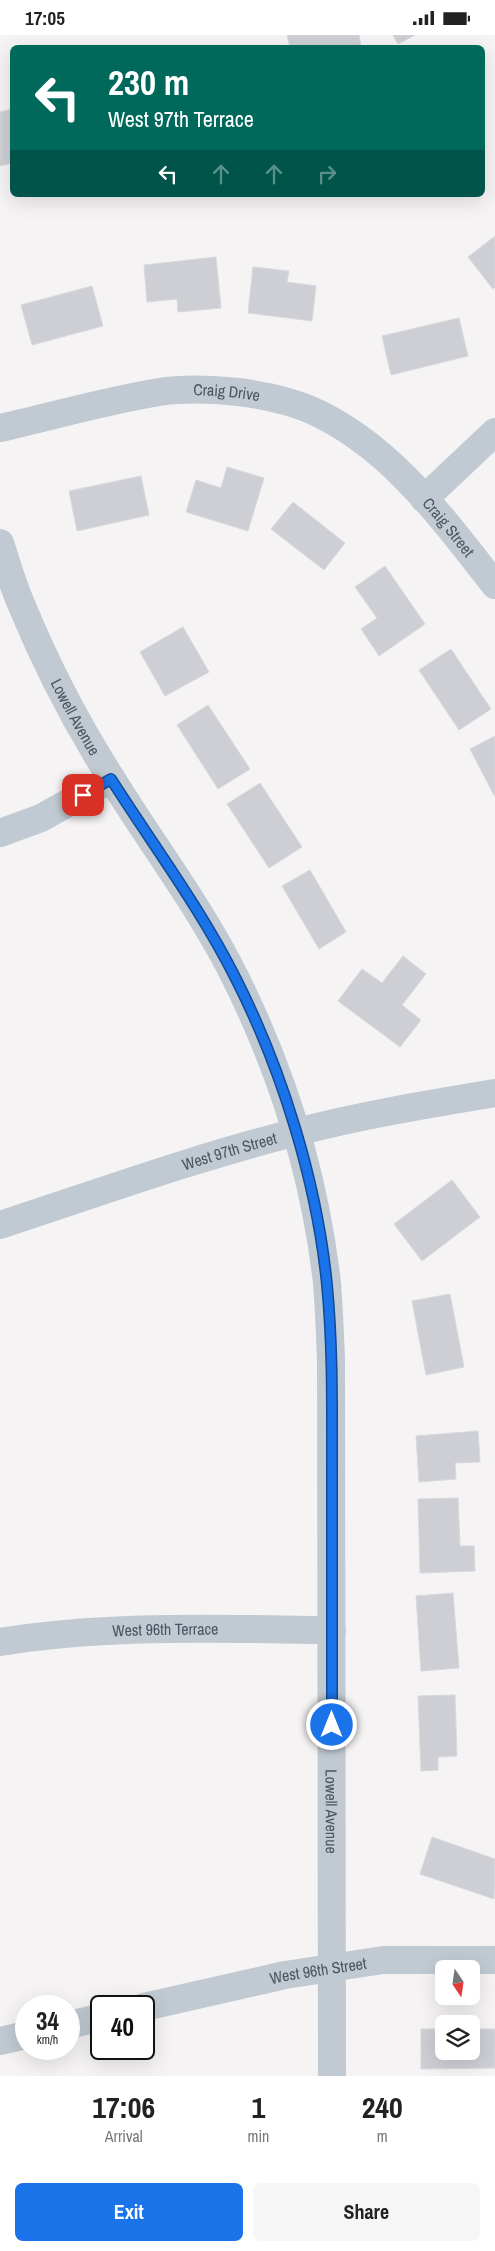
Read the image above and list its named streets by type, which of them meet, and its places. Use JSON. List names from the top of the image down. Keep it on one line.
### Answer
{"streets":{"street":["Craig Drive","Craig Street","Lowell Avenue","West 97th Street","West 96th Terrace","West 96th Street"]},"crossings":[["Craig Drive","Craig Street"],["Lowell Avenue","West 97th Street"],["Lowell Avenue","West 96th Terrace"],["Lowell Avenue","West 96th Street"]],"north":"bottom","page":{"status":"17:05","turn":["230 m","West 97th Terrace"],"speed":"34 km/h","limit":"40","eta":["17:06","Arrival","1","min","240","m"],"buttons":["Exit","Share"]}}
